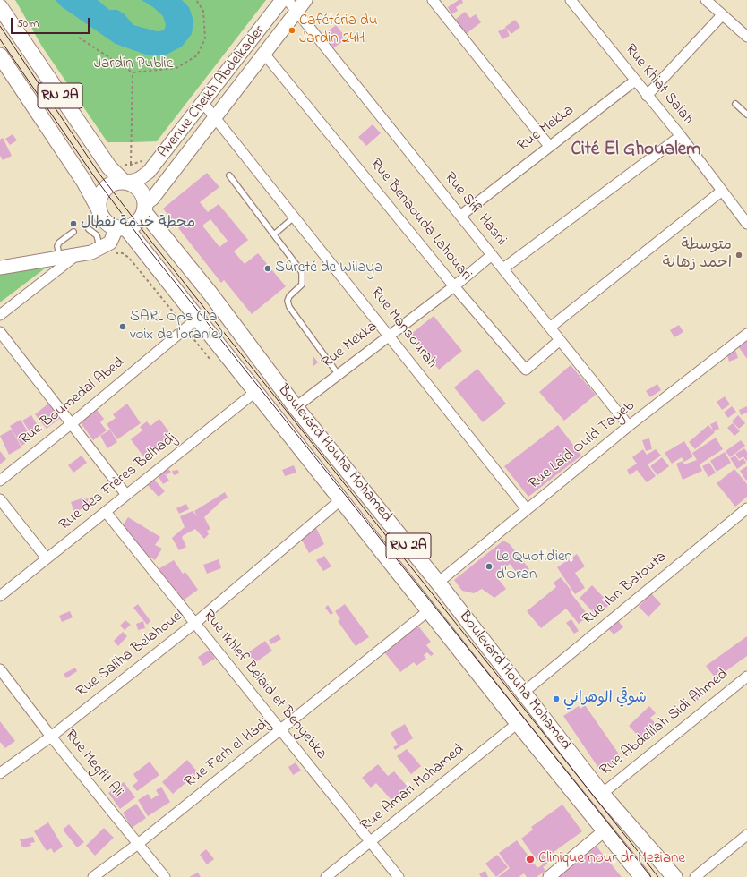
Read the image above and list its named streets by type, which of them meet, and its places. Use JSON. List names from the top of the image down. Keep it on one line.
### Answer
{"streets":{"main road":["Avenue Cheikh Abdelkader","RN 2A","Boulevard Houha Mohamed"],"street":["Rue Khiat Salah","Rue Mekka","Rue Sifi Hasni","Rue Benaouda Lahouari","Rue Mansourah","Rue Boumedal Abed","Rue Laid Ould Tayeb","Rue des Frères Belhadj","Rue Ibn Batouta","Rue Saliha Belahouel","Rue Ikhlef Belaid et Benyebka","Rue Abdelilah Sidi Ahmed","Rue Ferh el Hadj","Rue Megtit Ali","Rue Amari Mohamed"]},"crossings":[["Rue Khiat Salah","Rue Mekka"],["Avenue Cheikh Abdelkader","RN 2A"],["Avenue Cheikh Abdelkader","Rue Sifi Hasni"],["Avenue Cheikh Abdelkader","Rue Benaouda Lahouari"],["Avenue Cheikh Abdelkader","Rue Mansourah"],["Avenue Cheikh Abdelkader","Boulevard Houha Mohamed"],["RN 2A","Boulevard Houha Mohamed"],["Rue Mekka","Rue Sifi Hasni"],["Rue Mekka","Rue Benaouda Lahouari"],["Rue Mekka","Rue Mansourah"],["Rue Mekka","Boulevard Houha Mohamed"],["Rue Sifi Hasni","Rue Benaouda Lahouari"],["Rue Sifi Hasni","Rue Laid Ould Tayeb"],["Rue Mansourah","Rue Laid Ould Tayeb"],["Rue Boumedal Abed","Boulevard Houha Mohamed"],["Rue Laid Ould Tayeb","Boulevard Houha Mohamed"],["Boulevard Houha Mohamed","Rue des Frères Belhadj"],["Boulevard Houha Mohamed","Rue Ibn Batouta"],["Boulevard Houha Mohamed","Rue Saliha Belahouel"],["Boulevard Houha Mohamed","Rue Abdelilah Sidi Ahmed"],["Boulevard Houha Mohamed","Rue Ferh el Hadj"],["Boulevard Houha Mohamed","Rue Amari Mohamed"],["Rue des Frères Belhadj","Rue Ikhlef Belaid et Benyebka"],["Rue Saliha Belahouel","Rue Ikhlef Belaid et Benyebka"],["Rue Saliha Belahouel","Rue Megtit Ali"],["Rue Ikhlef Belaid et Benyebka","Rue Ferh el Hadj"],["Rue Ikhlef Belaid et Benyebka","Rue Amari Mohamed"],["Rue Ferh el Hadj","Rue Megtit Ali"]],"districts":["Cité El Ghoualem"],"parks":["Jardin Public"],"places":["Cafétéria du Jardin 24H","محطة خدمة نفطال","متوسطة احمد زهانة","Sûreté de Wilaya","SARL Ops (La voix de l'oranie)","Le Quotidien d'Oran","شوقي الوهراني","Clinique nour dr Meziane"],"scale_bar":"50 m"}
